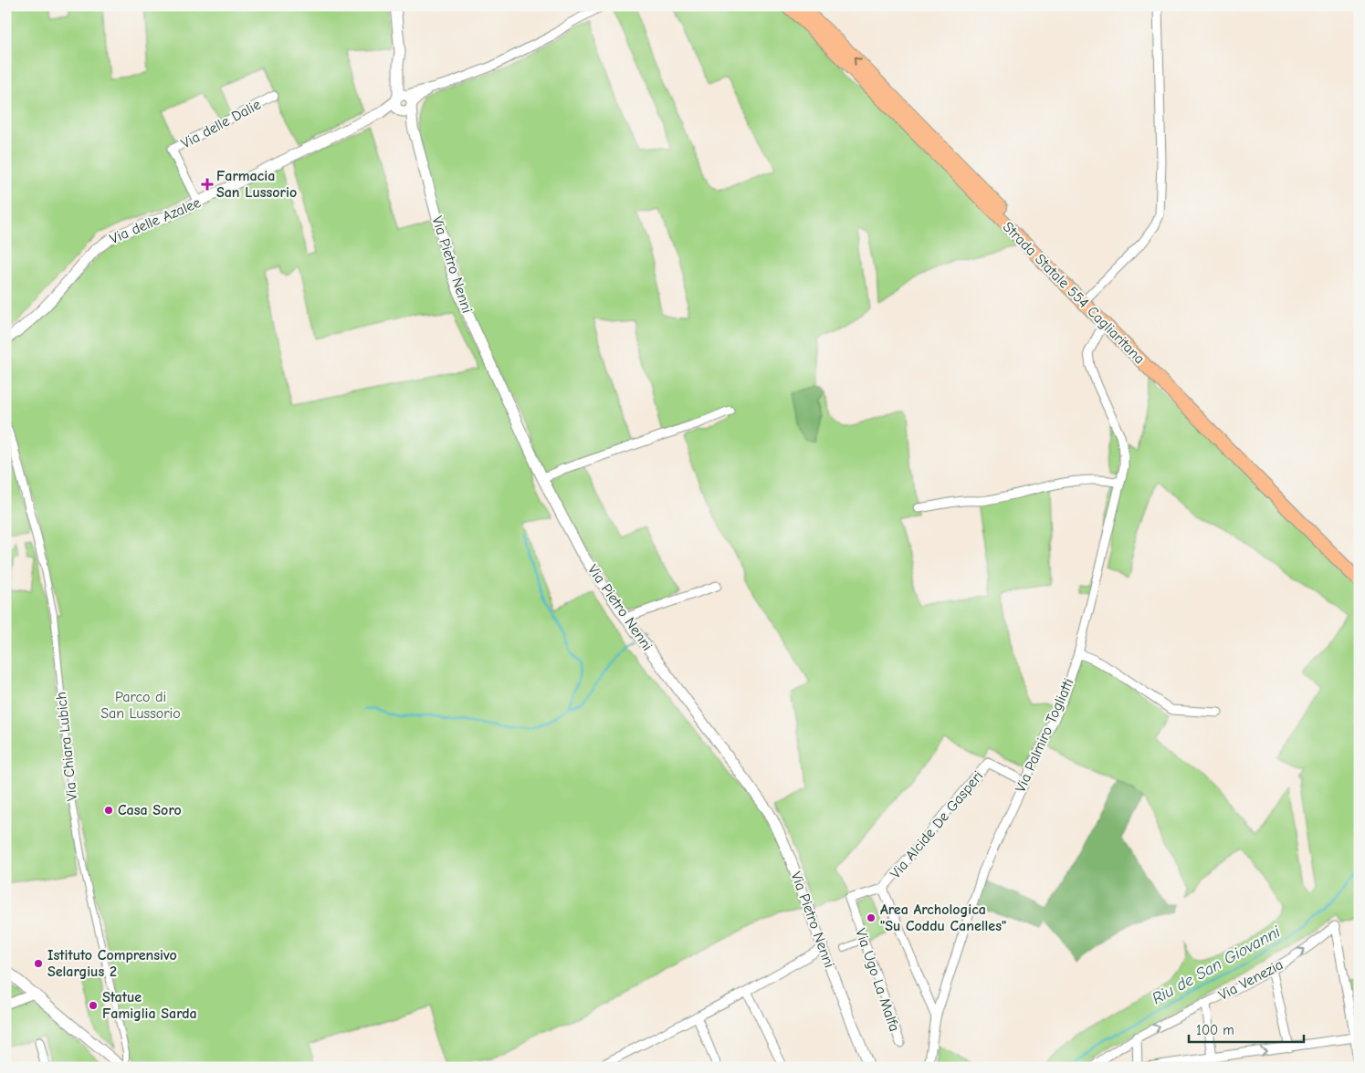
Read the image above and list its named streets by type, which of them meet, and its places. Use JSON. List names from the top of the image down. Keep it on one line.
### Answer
{"streets":{"main road":["Strada Statale 554 Cagliaritana"],"street":["Via delle Dalie","Via delle Azalee","Via Pietro Nenni","Via Palmiro Togliatti","Via Chiara Lubich","Via Alcide De Gasperi","Via Ugo La Malfa","Via Venezia"]},"crossings":[["Via delle Dalie","Via delle Azalee"],["Via delle Azalee","Via Pietro Nenni"],["Strada Statale 554 Cagliaritana","Via Palmiro Togliatti"],["Via Palmiro Togliatti","Via Alcide De Gasperi"],["Via Alcide De Gasperi","Via Ugo La Malfa"]],"water":["Riu de San Giovanni"],"parks":["Parco di San Lussorio"],"places":{"health":["Farmacia San Lussorio"],"other":["Casa Soro","Area Archologica \"Su Coddu Canelles\"","Istituto Comprensivo Selargius 2","Statue Famiglia Sarda"]},"scale_bar":"100 m"}
